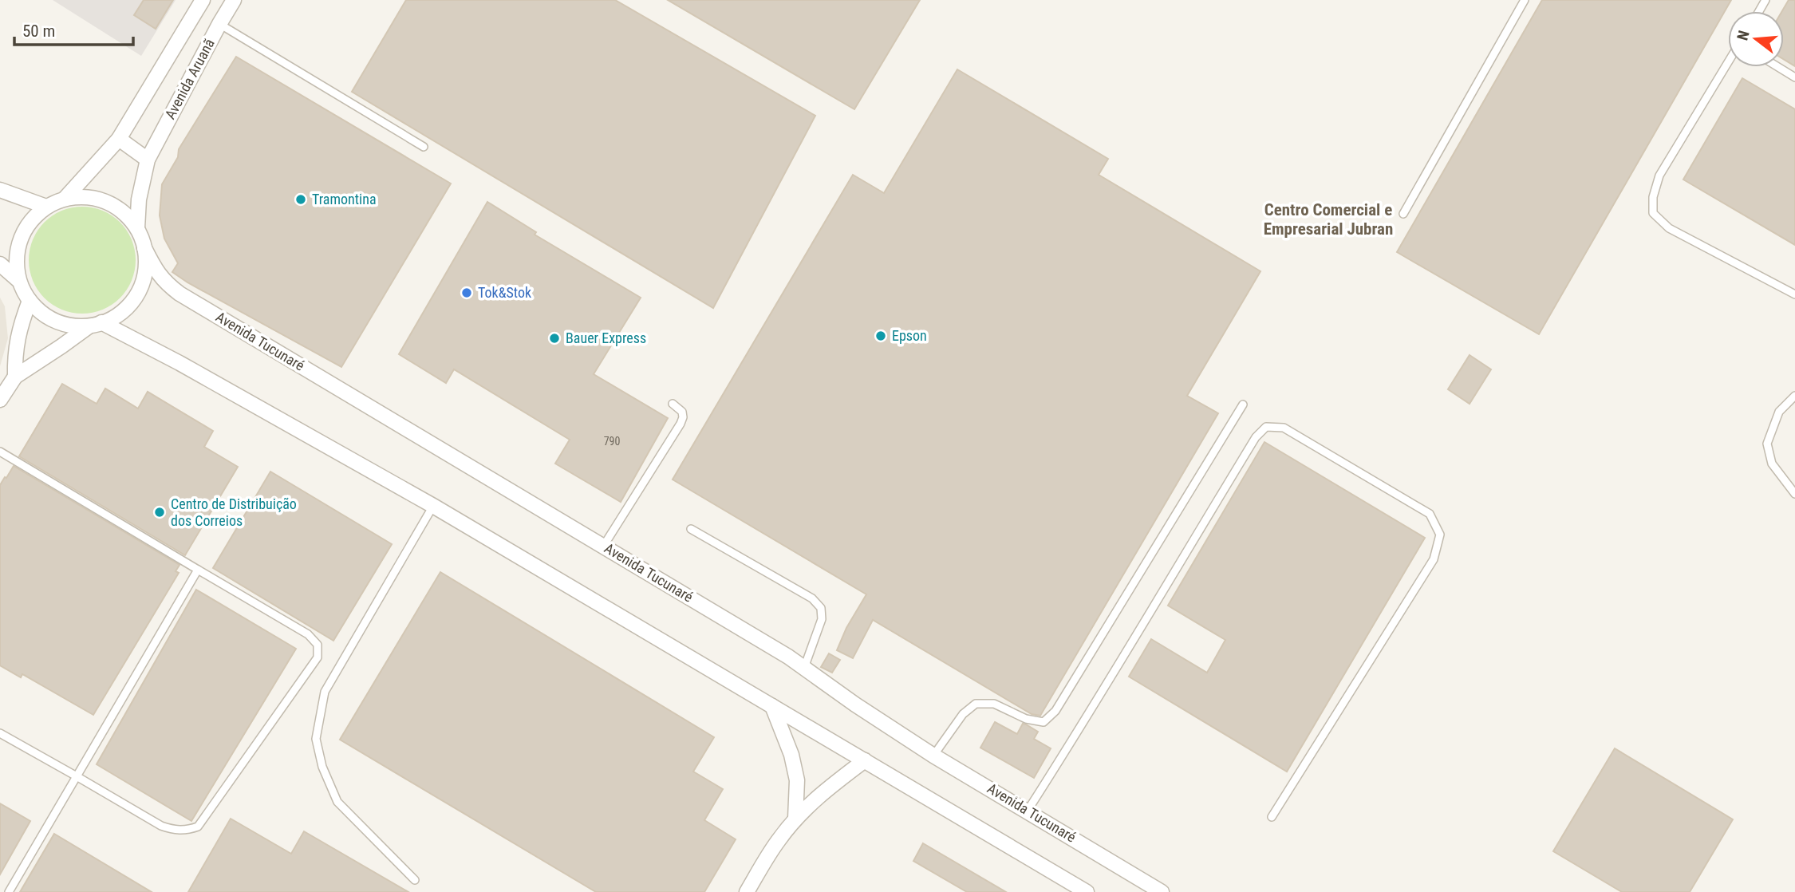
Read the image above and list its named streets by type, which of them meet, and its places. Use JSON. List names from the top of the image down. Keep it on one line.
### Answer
{"streets":{"street":["Avenida Aruanã","Avenida Tucunaré"]},"crossings":[["Avenida Aruanã","Avenida Tucunaré"]],"districts":["Centro Comercial e Empresarial Jubran"],"places":["Tramontina","Tok&Stok","Epson","Bauer Express","Centro de Distribuição dos Correios"],"house_numbers":["790"],"scale_bar":"50 m","north":"left"}
